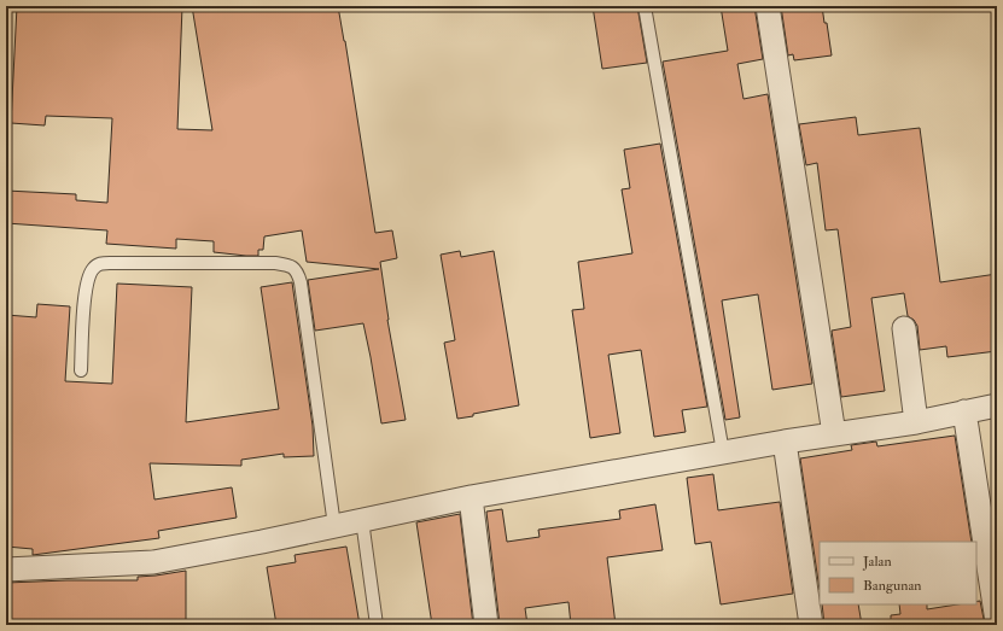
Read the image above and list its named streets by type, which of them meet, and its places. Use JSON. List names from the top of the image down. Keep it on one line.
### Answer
{"legend":["Jalan","Bangunan"]}
